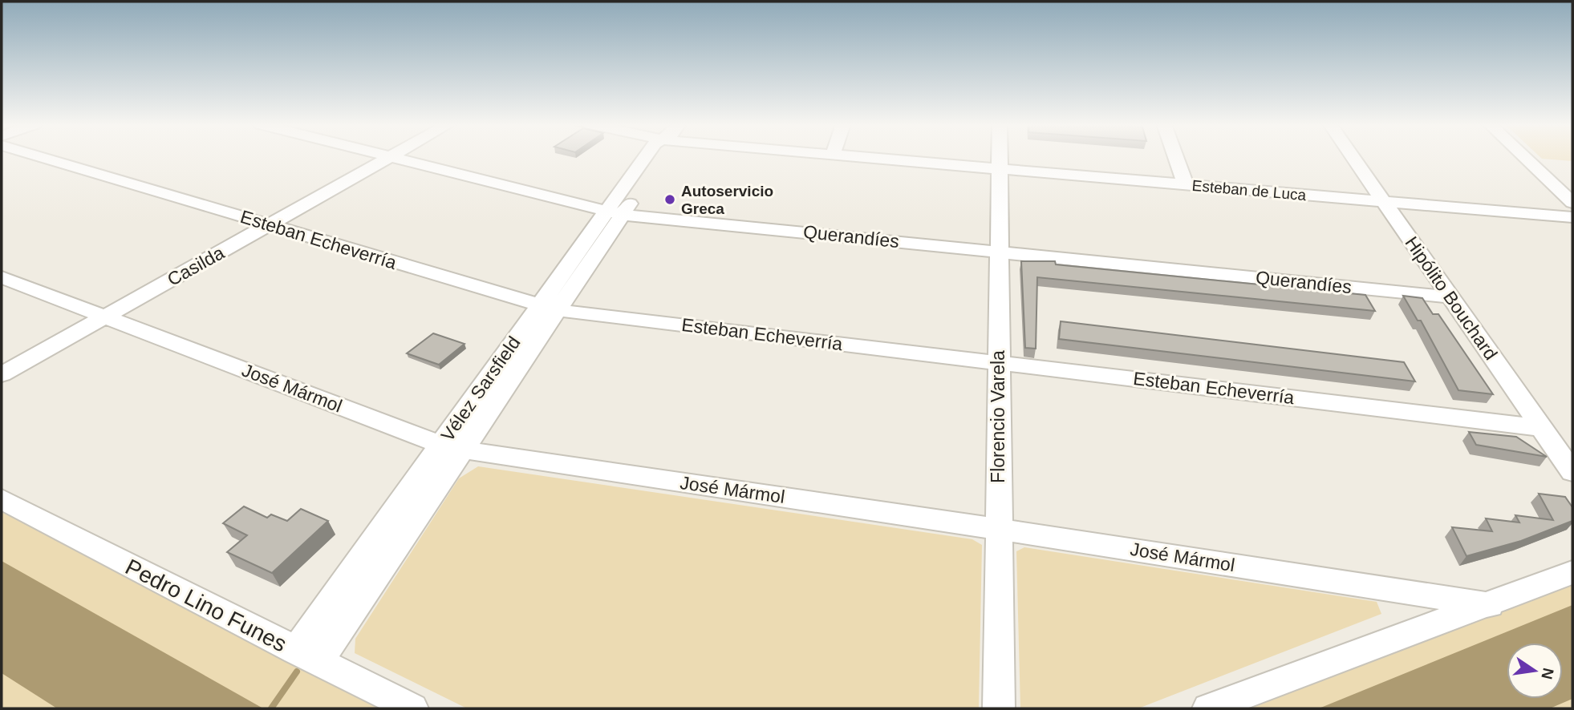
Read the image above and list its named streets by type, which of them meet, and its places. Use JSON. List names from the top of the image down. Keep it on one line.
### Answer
{"streets":{"street":["Esteban de Luca","Querandíes","Esteban Echeverría","Casilda","Hipólito Bouchard","José Mármol","Vélez Sarsfield","Florencio Varela","Pedro Lino Funes"]},"crossings":[["Esteban de Luca","Hipólito Bouchard"],["Esteban de Luca","Florencio Varela"],["Querandíes","Hipólito Bouchard"],["Querandíes","Vélez Sarsfield"],["Querandíes","Florencio Varela"],["Esteban Echeverría","Casilda"],["Esteban Echeverría","Hipólito Bouchard"],["Esteban Echeverría","Vélez Sarsfield"],["Esteban Echeverría","Florencio Varela"],["Casilda","José Mármol"],["José Mármol","Vélez Sarsfield"],["José Mármol","Florencio Varela"],["Vélez Sarsfield","Pedro Lino Funes"]],"places":["Autoservicio Greca"],"north":"right"}
